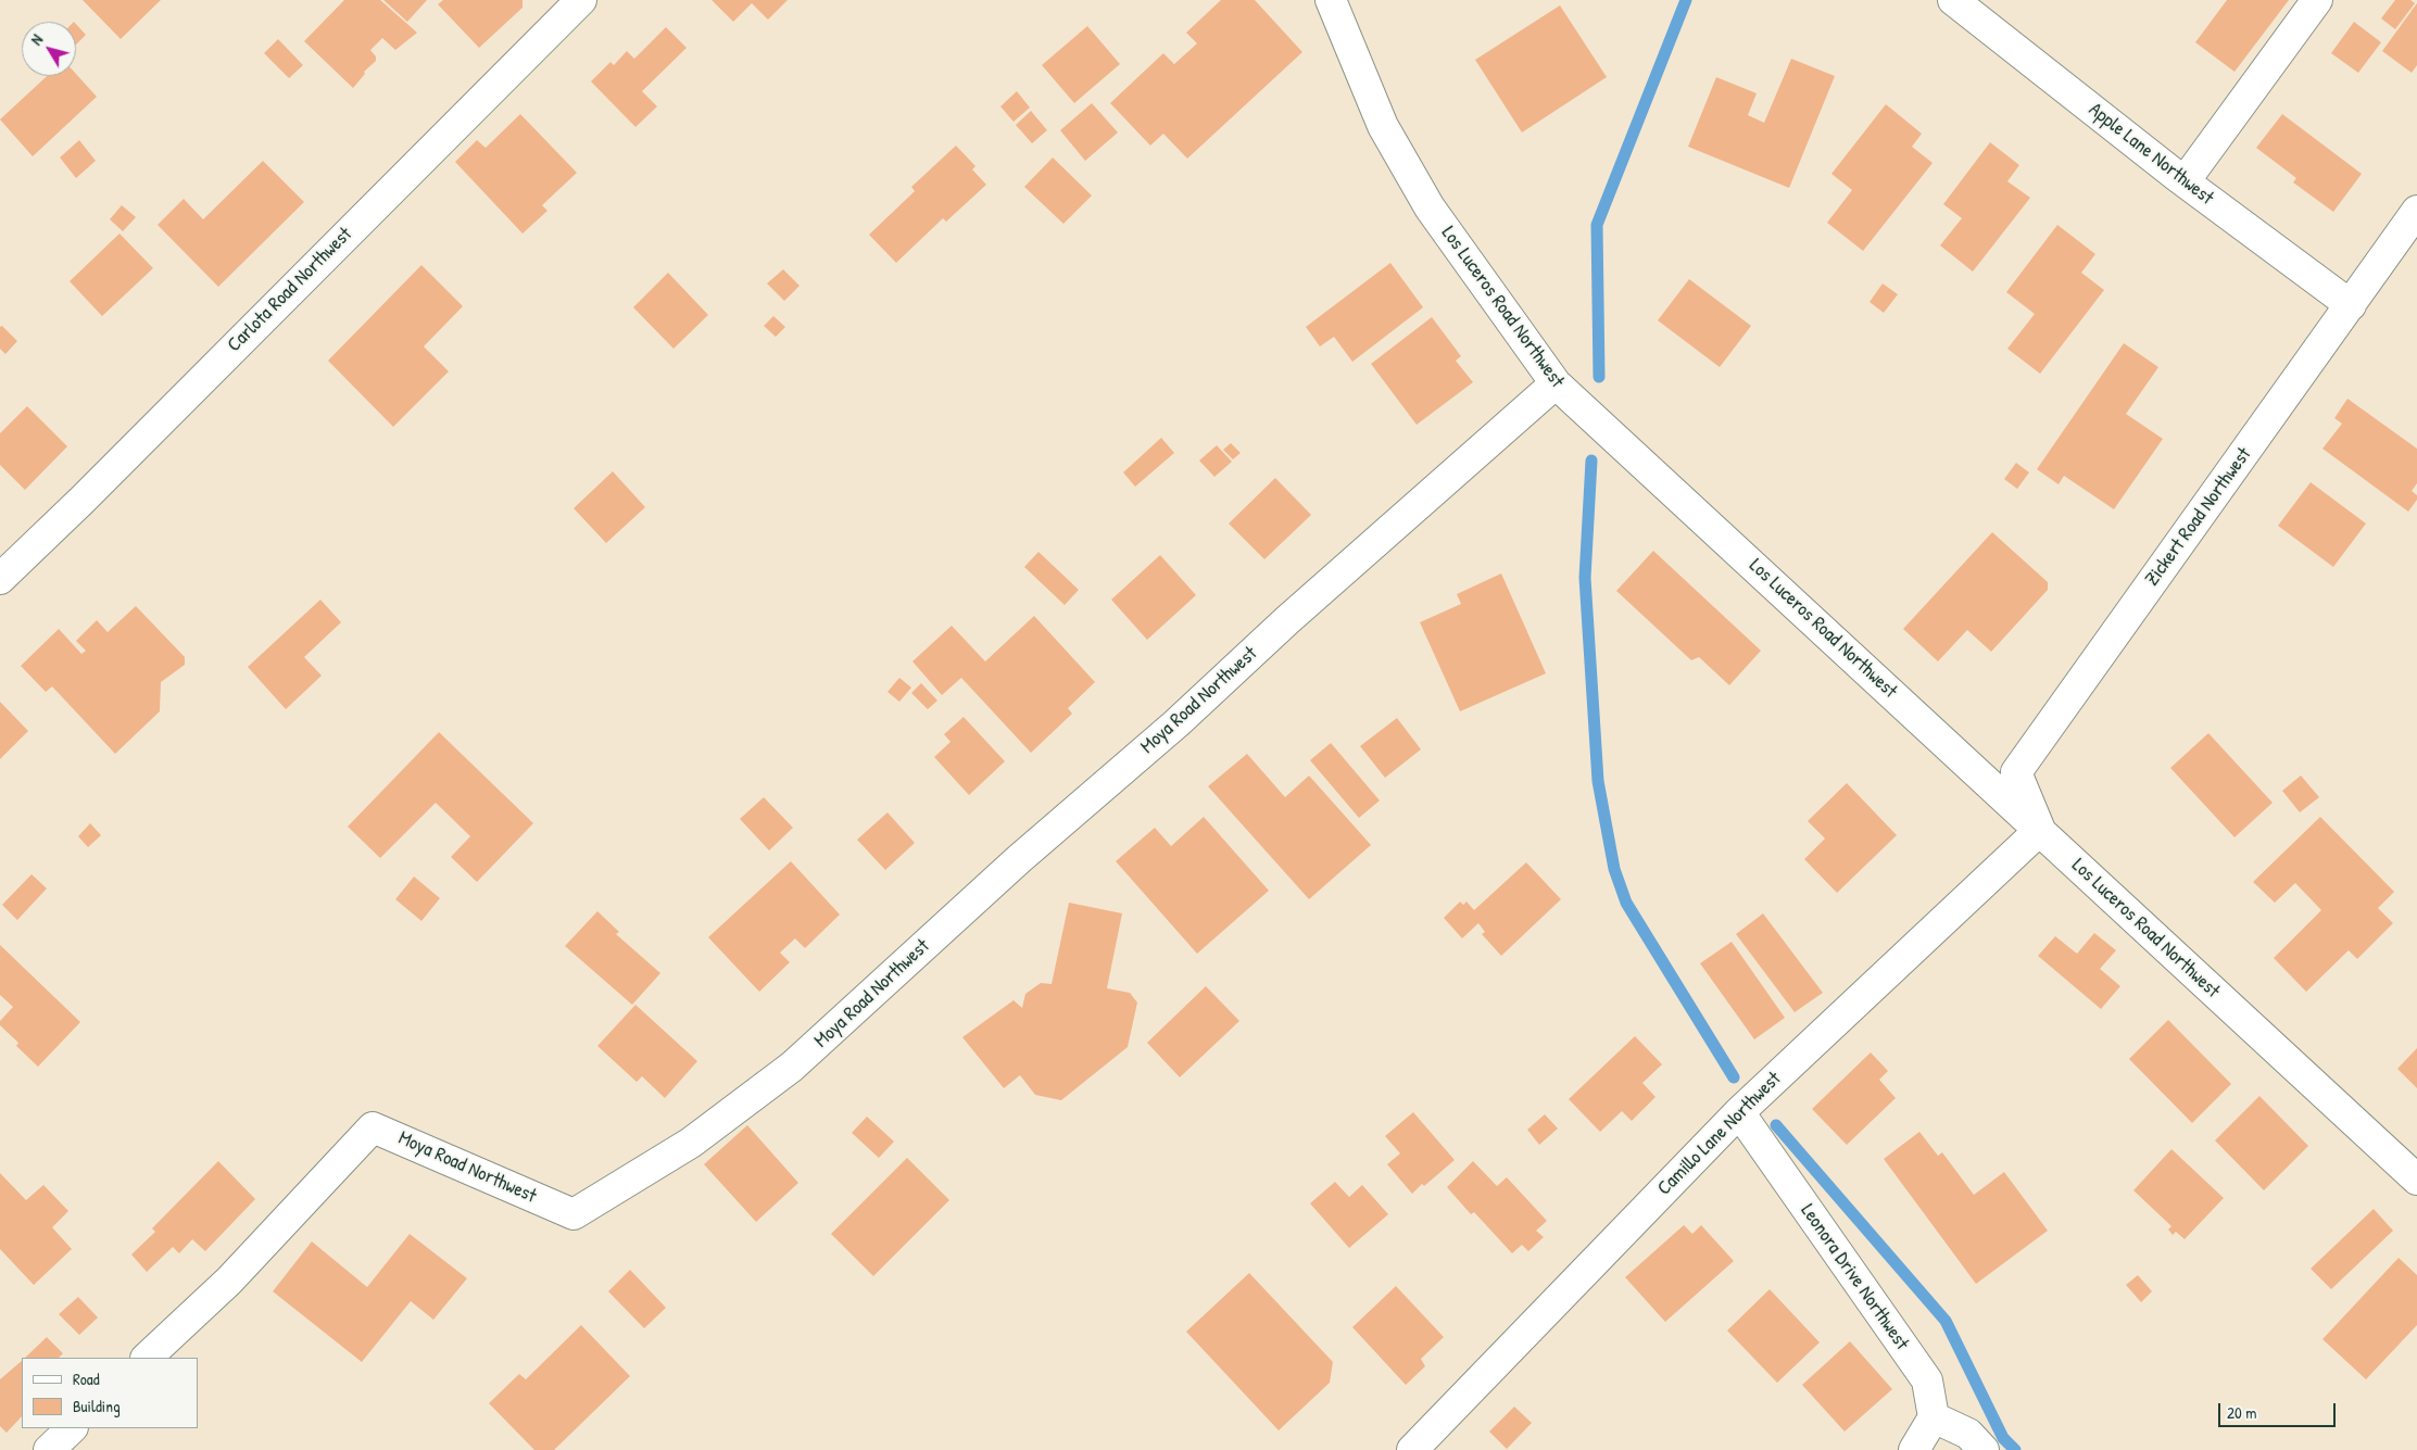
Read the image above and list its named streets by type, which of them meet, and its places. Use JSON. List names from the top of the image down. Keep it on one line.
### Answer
{"streets":{"street":["Apple Lane Northwest","Carlota Road Northwest","Los Luceros Road Northwest","Zickert Road Northwest","Moya Road Northwest","Camillo Lane Northwest","Leonora Drive Northwest"]},"crossings":[["Apple Lane Northwest","Zickert Road Northwest"],["Los Luceros Road Northwest","Zickert Road Northwest"],["Los Luceros Road Northwest","Moya Road Northwest"],["Los Luceros Road Northwest","Camillo Lane Northwest"],["Zickert Road Northwest","Camillo Lane Northwest"],["Camillo Lane Northwest","Leonora Drive Northwest"]],"legend":["Road","Building"],"scale_bar":"20 m","north":"top left"}
